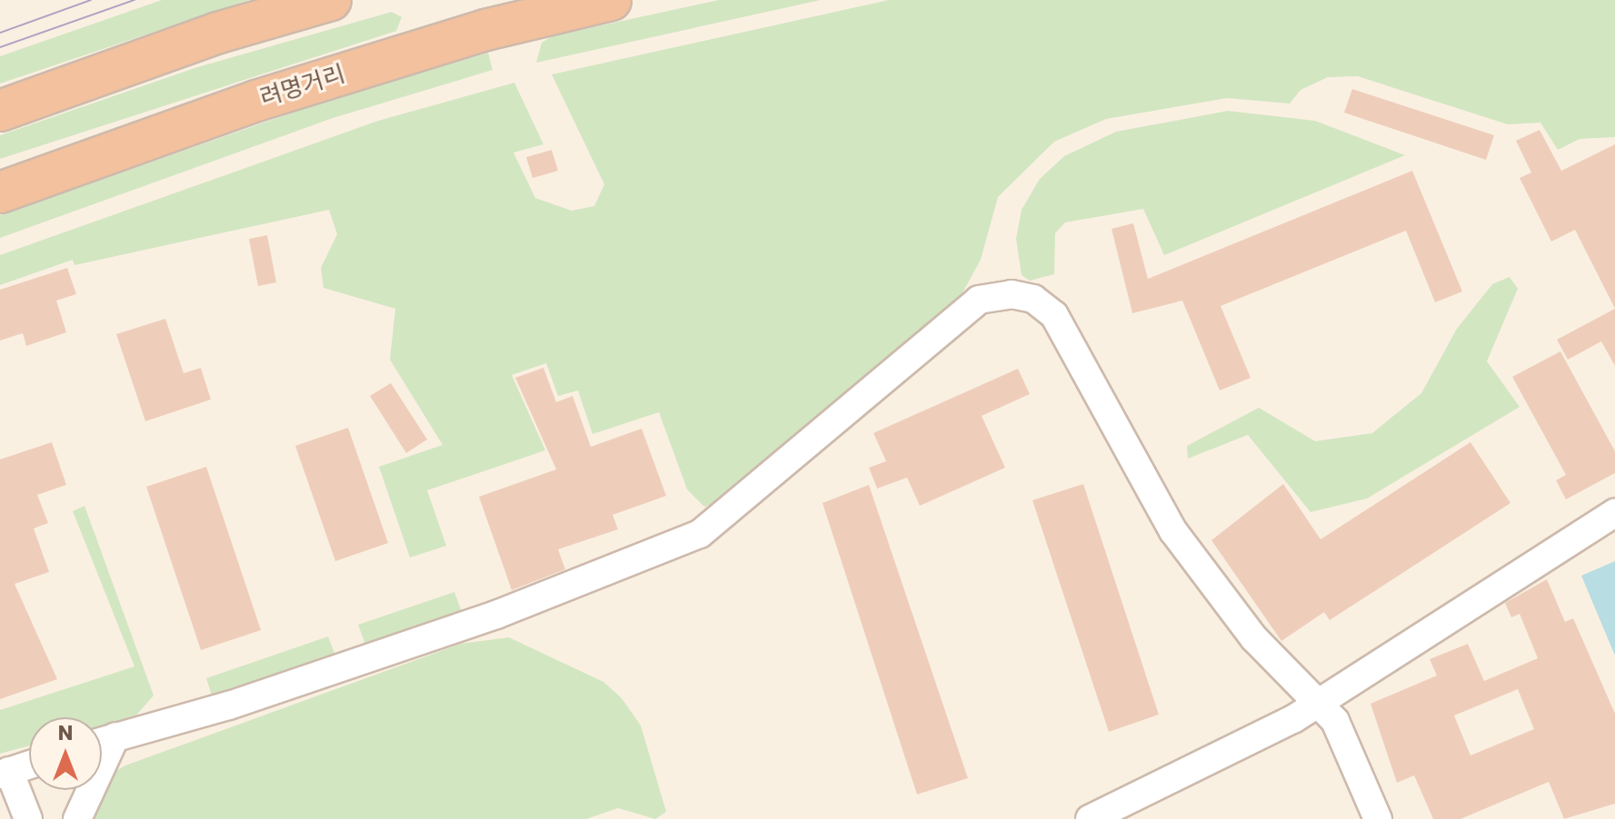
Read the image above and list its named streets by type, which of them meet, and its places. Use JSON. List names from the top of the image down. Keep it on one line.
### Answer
{"streets":{"highway":["려명거리"]},"north":"top"}
